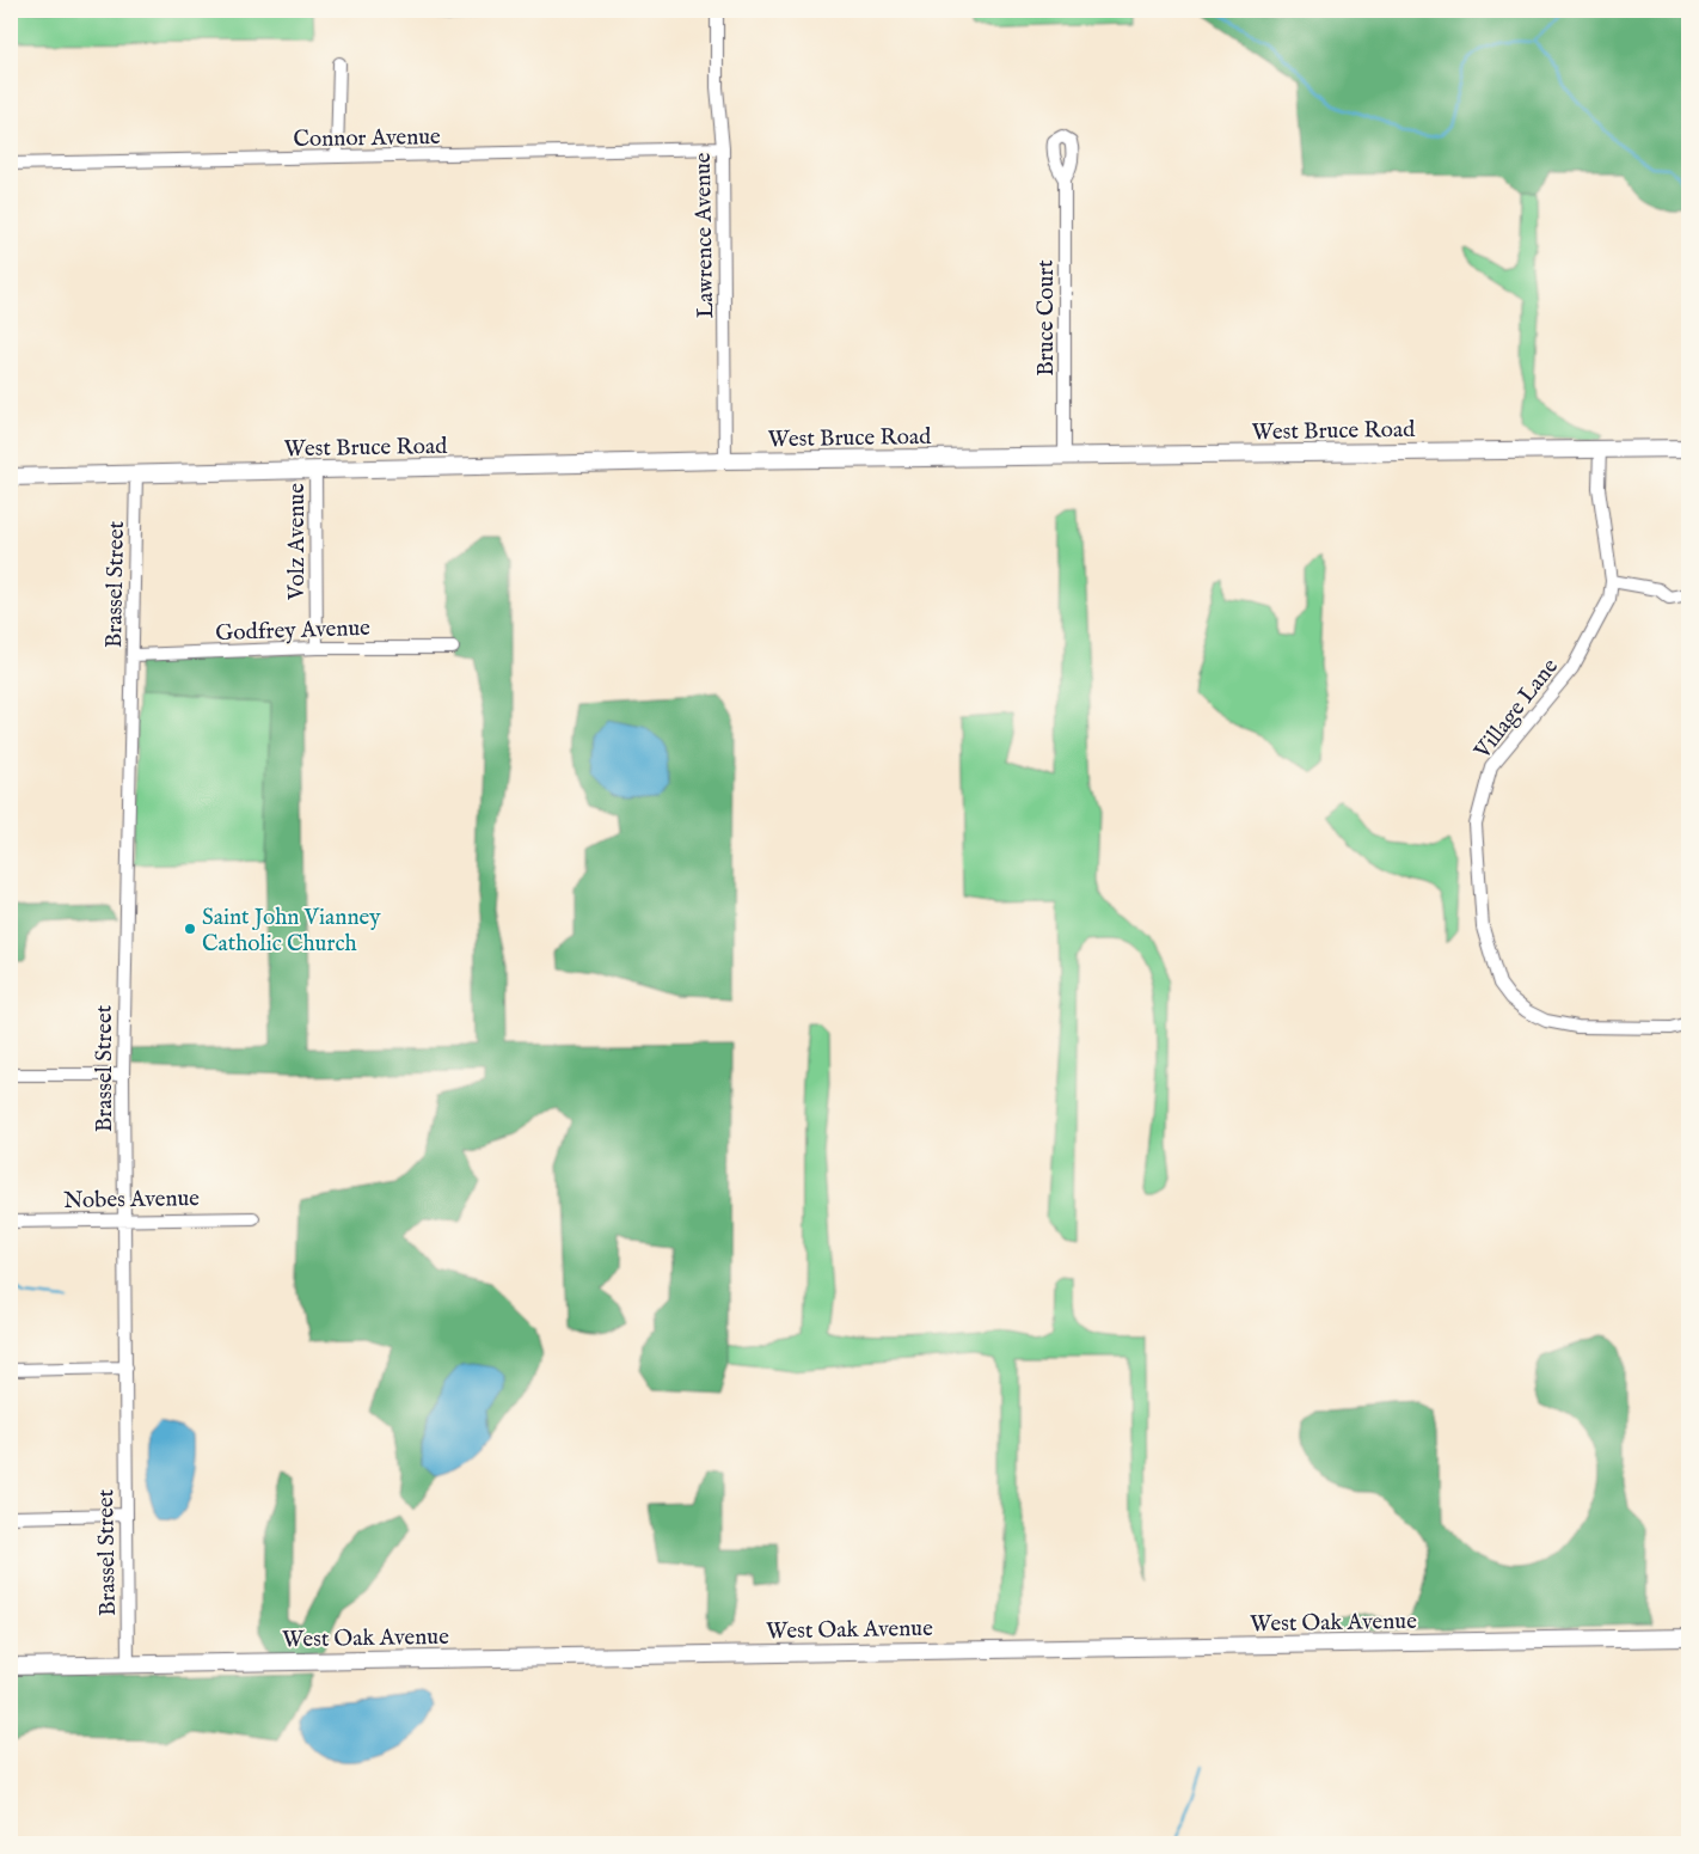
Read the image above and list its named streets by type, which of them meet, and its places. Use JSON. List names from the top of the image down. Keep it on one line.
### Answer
{"streets":{"street":["Connor Avenue","Lawrence Avenue","Bruce Court","West Bruce Road","Volz Avenue","Brassel Street","Godfrey Avenue","Village Lane","Nobes Avenue","West Oak Avenue"]},"crossings":[["Connor Avenue","Lawrence Avenue"],["Lawrence Avenue","West Bruce Road"],["Bruce Court","West Bruce Road"],["West Bruce Road","Volz Avenue"],["West Bruce Road","Brassel Street"],["West Bruce Road","Village Lane"],["Volz Avenue","Godfrey Avenue"],["Brassel Street","Godfrey Avenue"],["Brassel Street","Nobes Avenue"],["Brassel Street","West Oak Avenue"]],"places":["Saint John Vianney Catholic Church"]}
